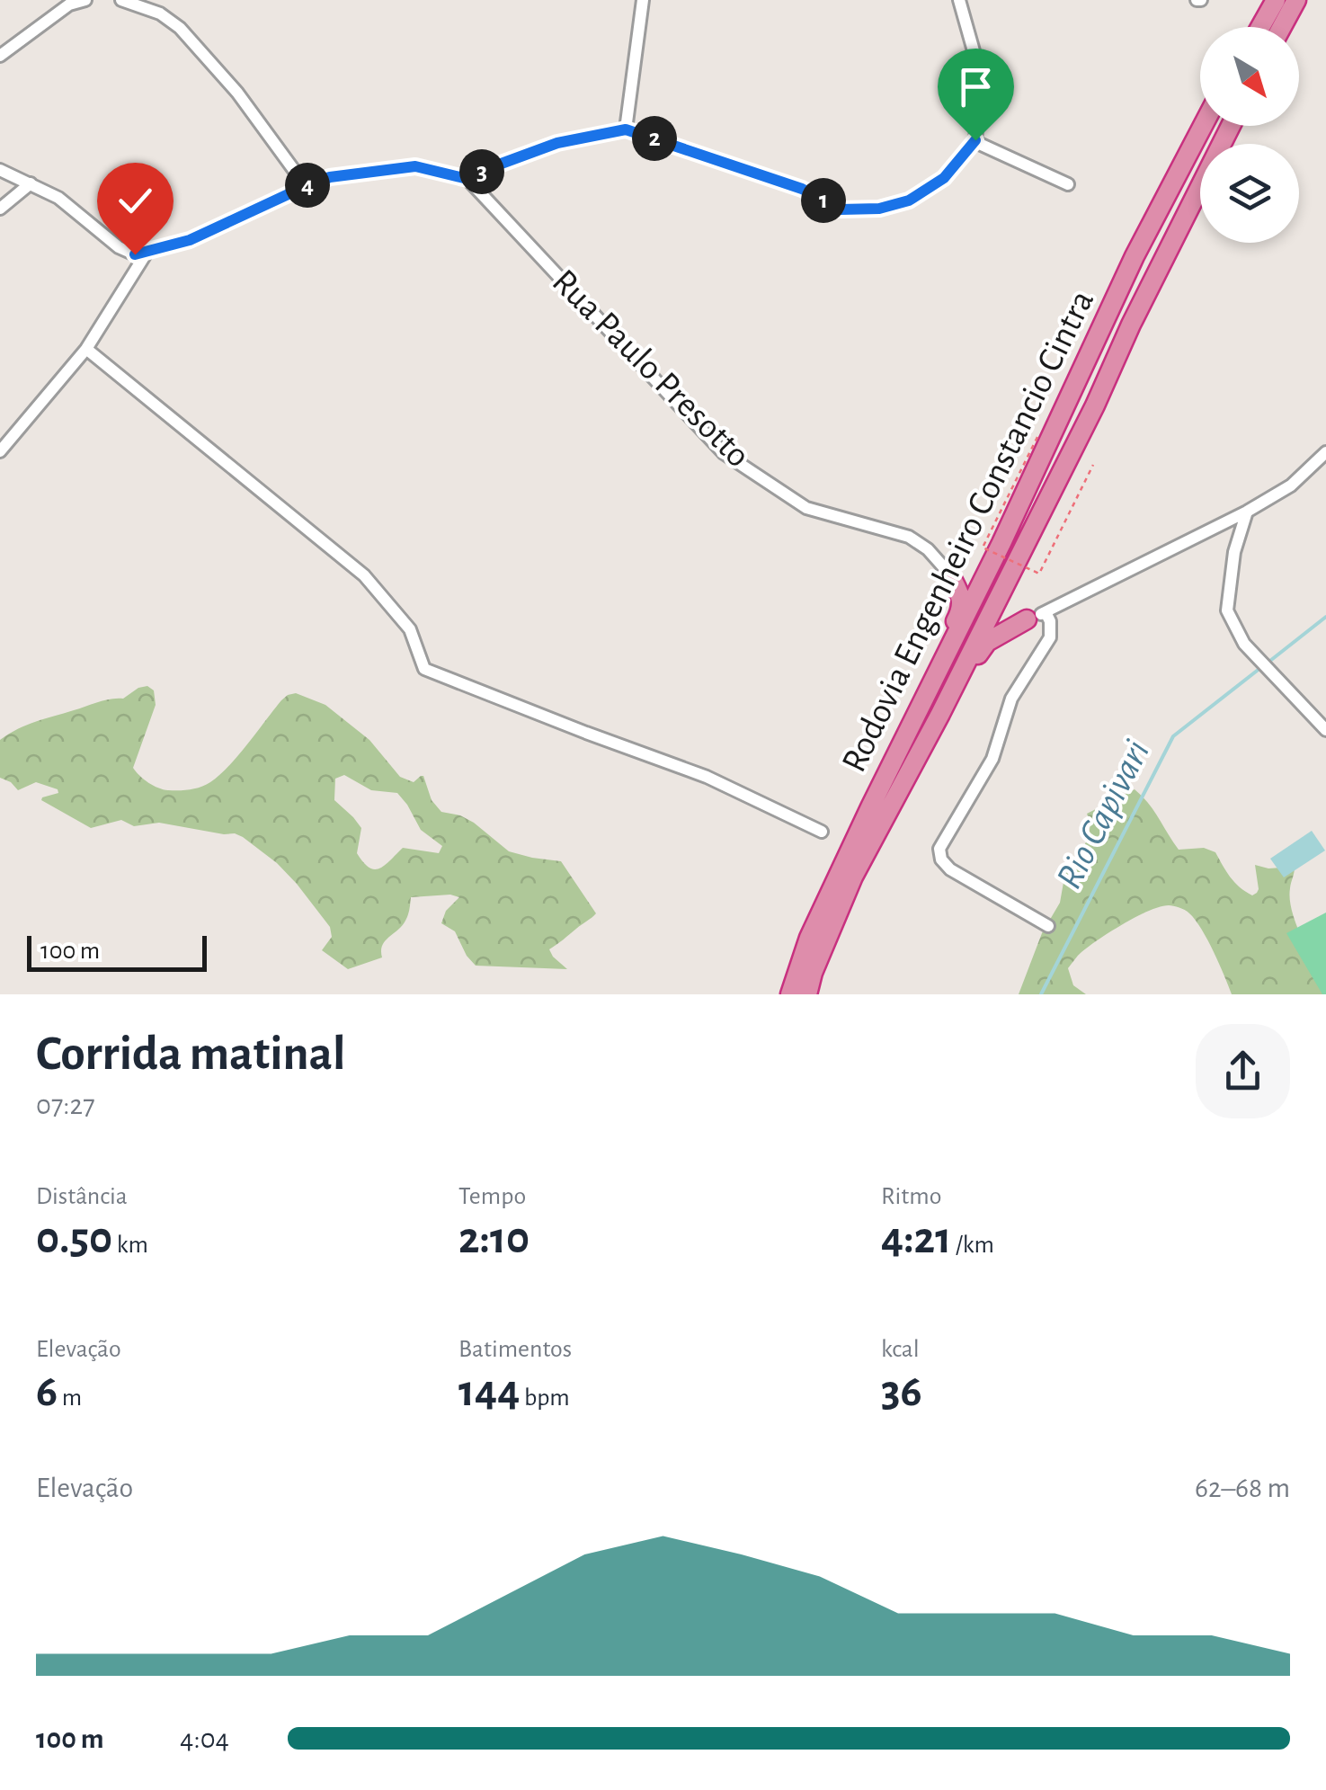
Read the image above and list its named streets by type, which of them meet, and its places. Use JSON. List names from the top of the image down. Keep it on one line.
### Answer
{"streets":{"highway":["Rodovia Engenheiro Constancio Cintra"],"street":["Rua Paulo Presotto"]},"water":["Rio Capivari"],"scale_bar":"100 m","north":"bottom right","page":{"pins":["2","3","4","1"],"scale":"100 m","heading":["Corrida matinal","07:27"],"stats":[["Distância","0.50 km"],["Tempo","2:10"],["Ritmo","4:21 /km"],["Elevação","6 m"],["Batimentos","144 bpm"],["kcal","36"]],"chart":["Elevação","62–68 m"],"list":[{"name":"100 m","note":"4:04"}]}}
